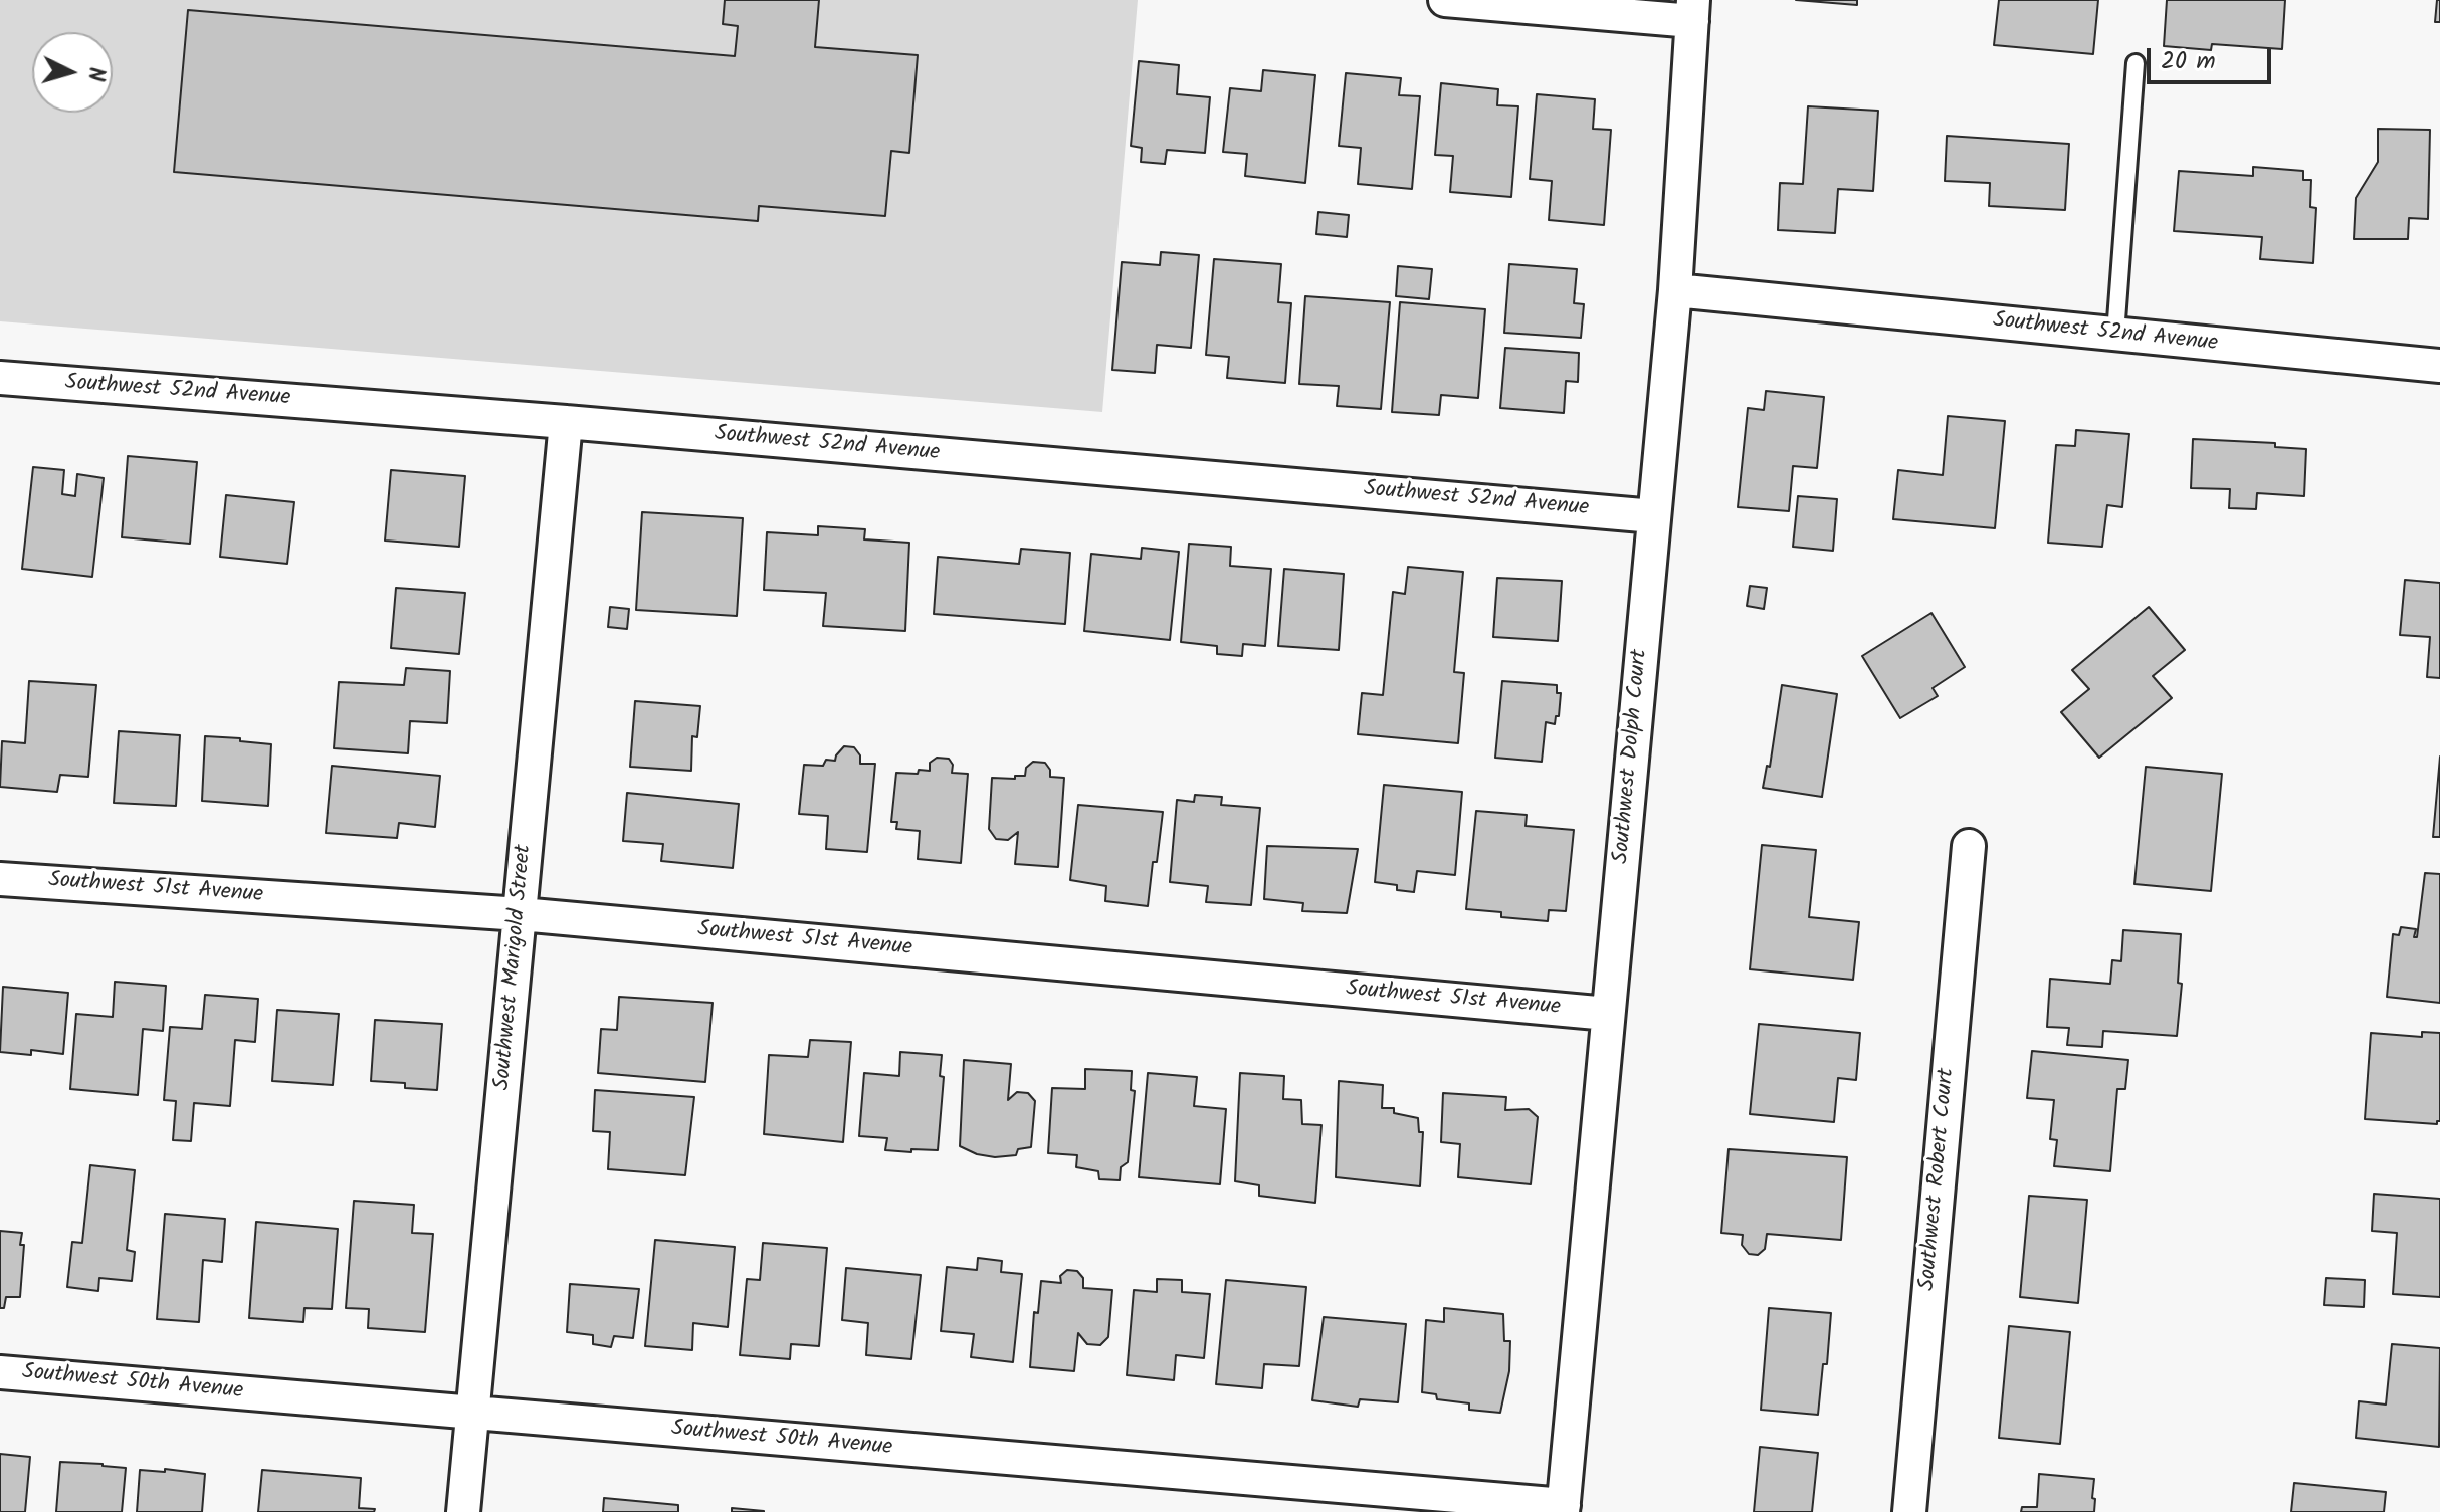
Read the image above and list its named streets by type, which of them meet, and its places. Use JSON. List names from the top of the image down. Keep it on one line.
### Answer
{"streets":{"street":["Southwest 52nd Avenue","Southwest Dolph Court","Southwest 51st Avenue","Southwest Marigold Street","Southwest Robert Court","Southwest 50th Avenue"]},"crossings":[["Southwest 52nd Avenue","Southwest Dolph Court"],["Southwest 52nd Avenue","Southwest Marigold Street"],["Southwest Dolph Court","Southwest 51st Avenue"],["Southwest Dolph Court","Southwest 50th Avenue"],["Southwest 51st Avenue","Southwest Marigold Street"],["Southwest Marigold Street","Southwest 50th Avenue"]],"scale_bar":"20 m","north":"right"}
